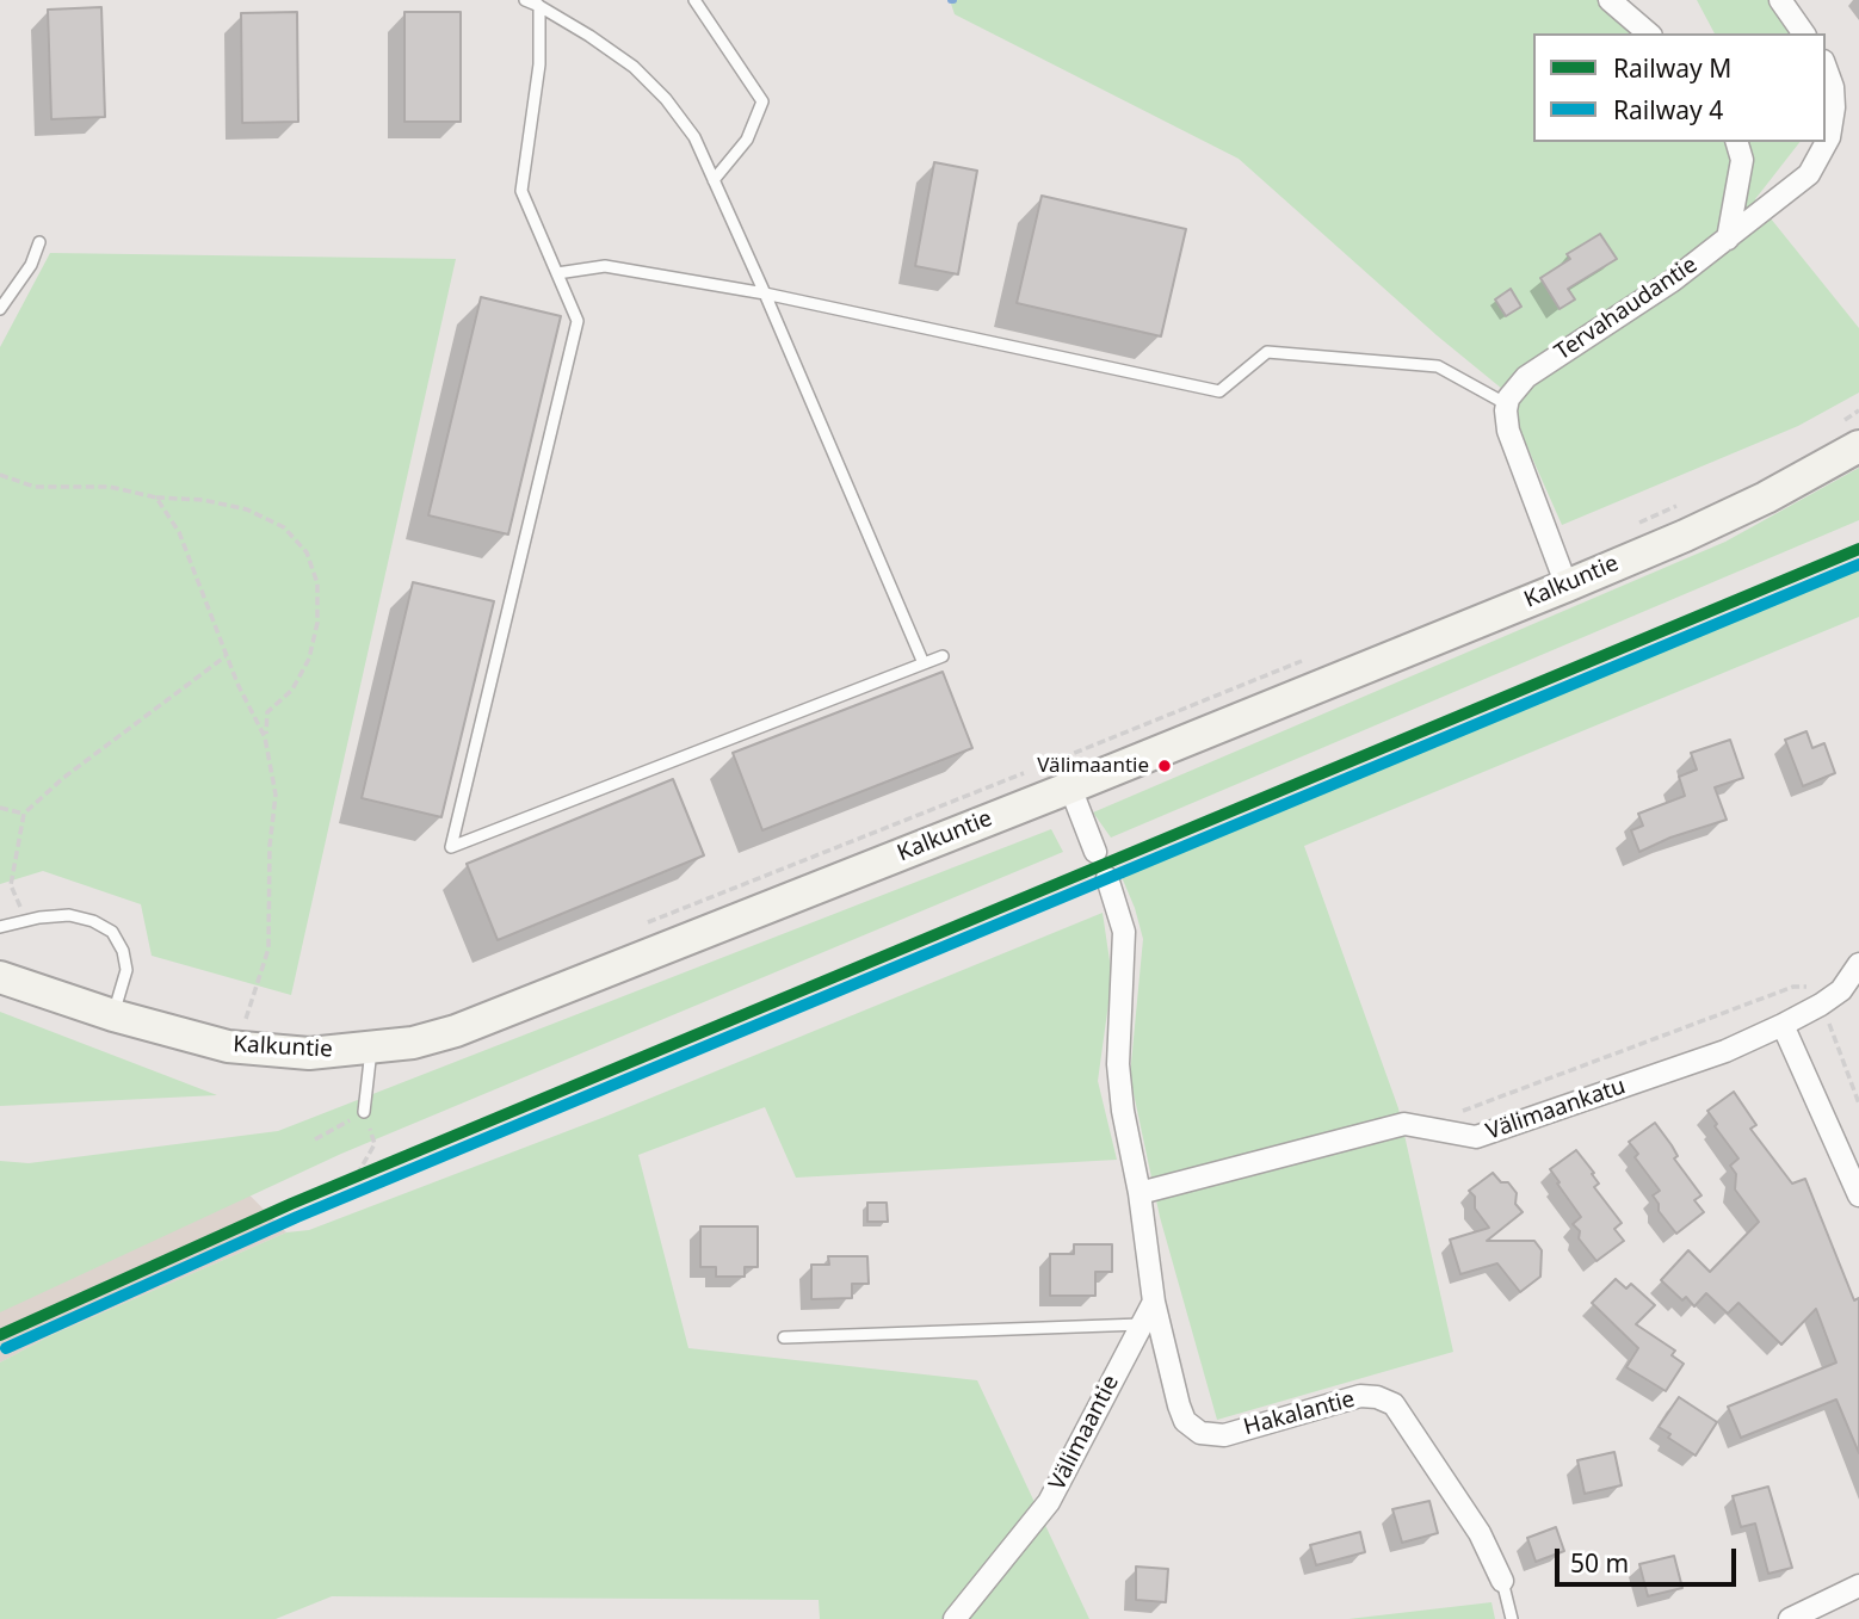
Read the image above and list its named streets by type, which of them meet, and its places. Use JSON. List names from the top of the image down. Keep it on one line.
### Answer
{"streets":{"street":["Tervahaudantie","Kalkuntie","Välimaankatu","Hakalantie","Välimaantie"]},"crossings":[["Hakalantie","Välimaantie"]],"places":["Välimaantie"],"lines":["rail line M","rail line 4"],"legend":["Railway M","Railway 4"],"scale_bar":"50 m"}
